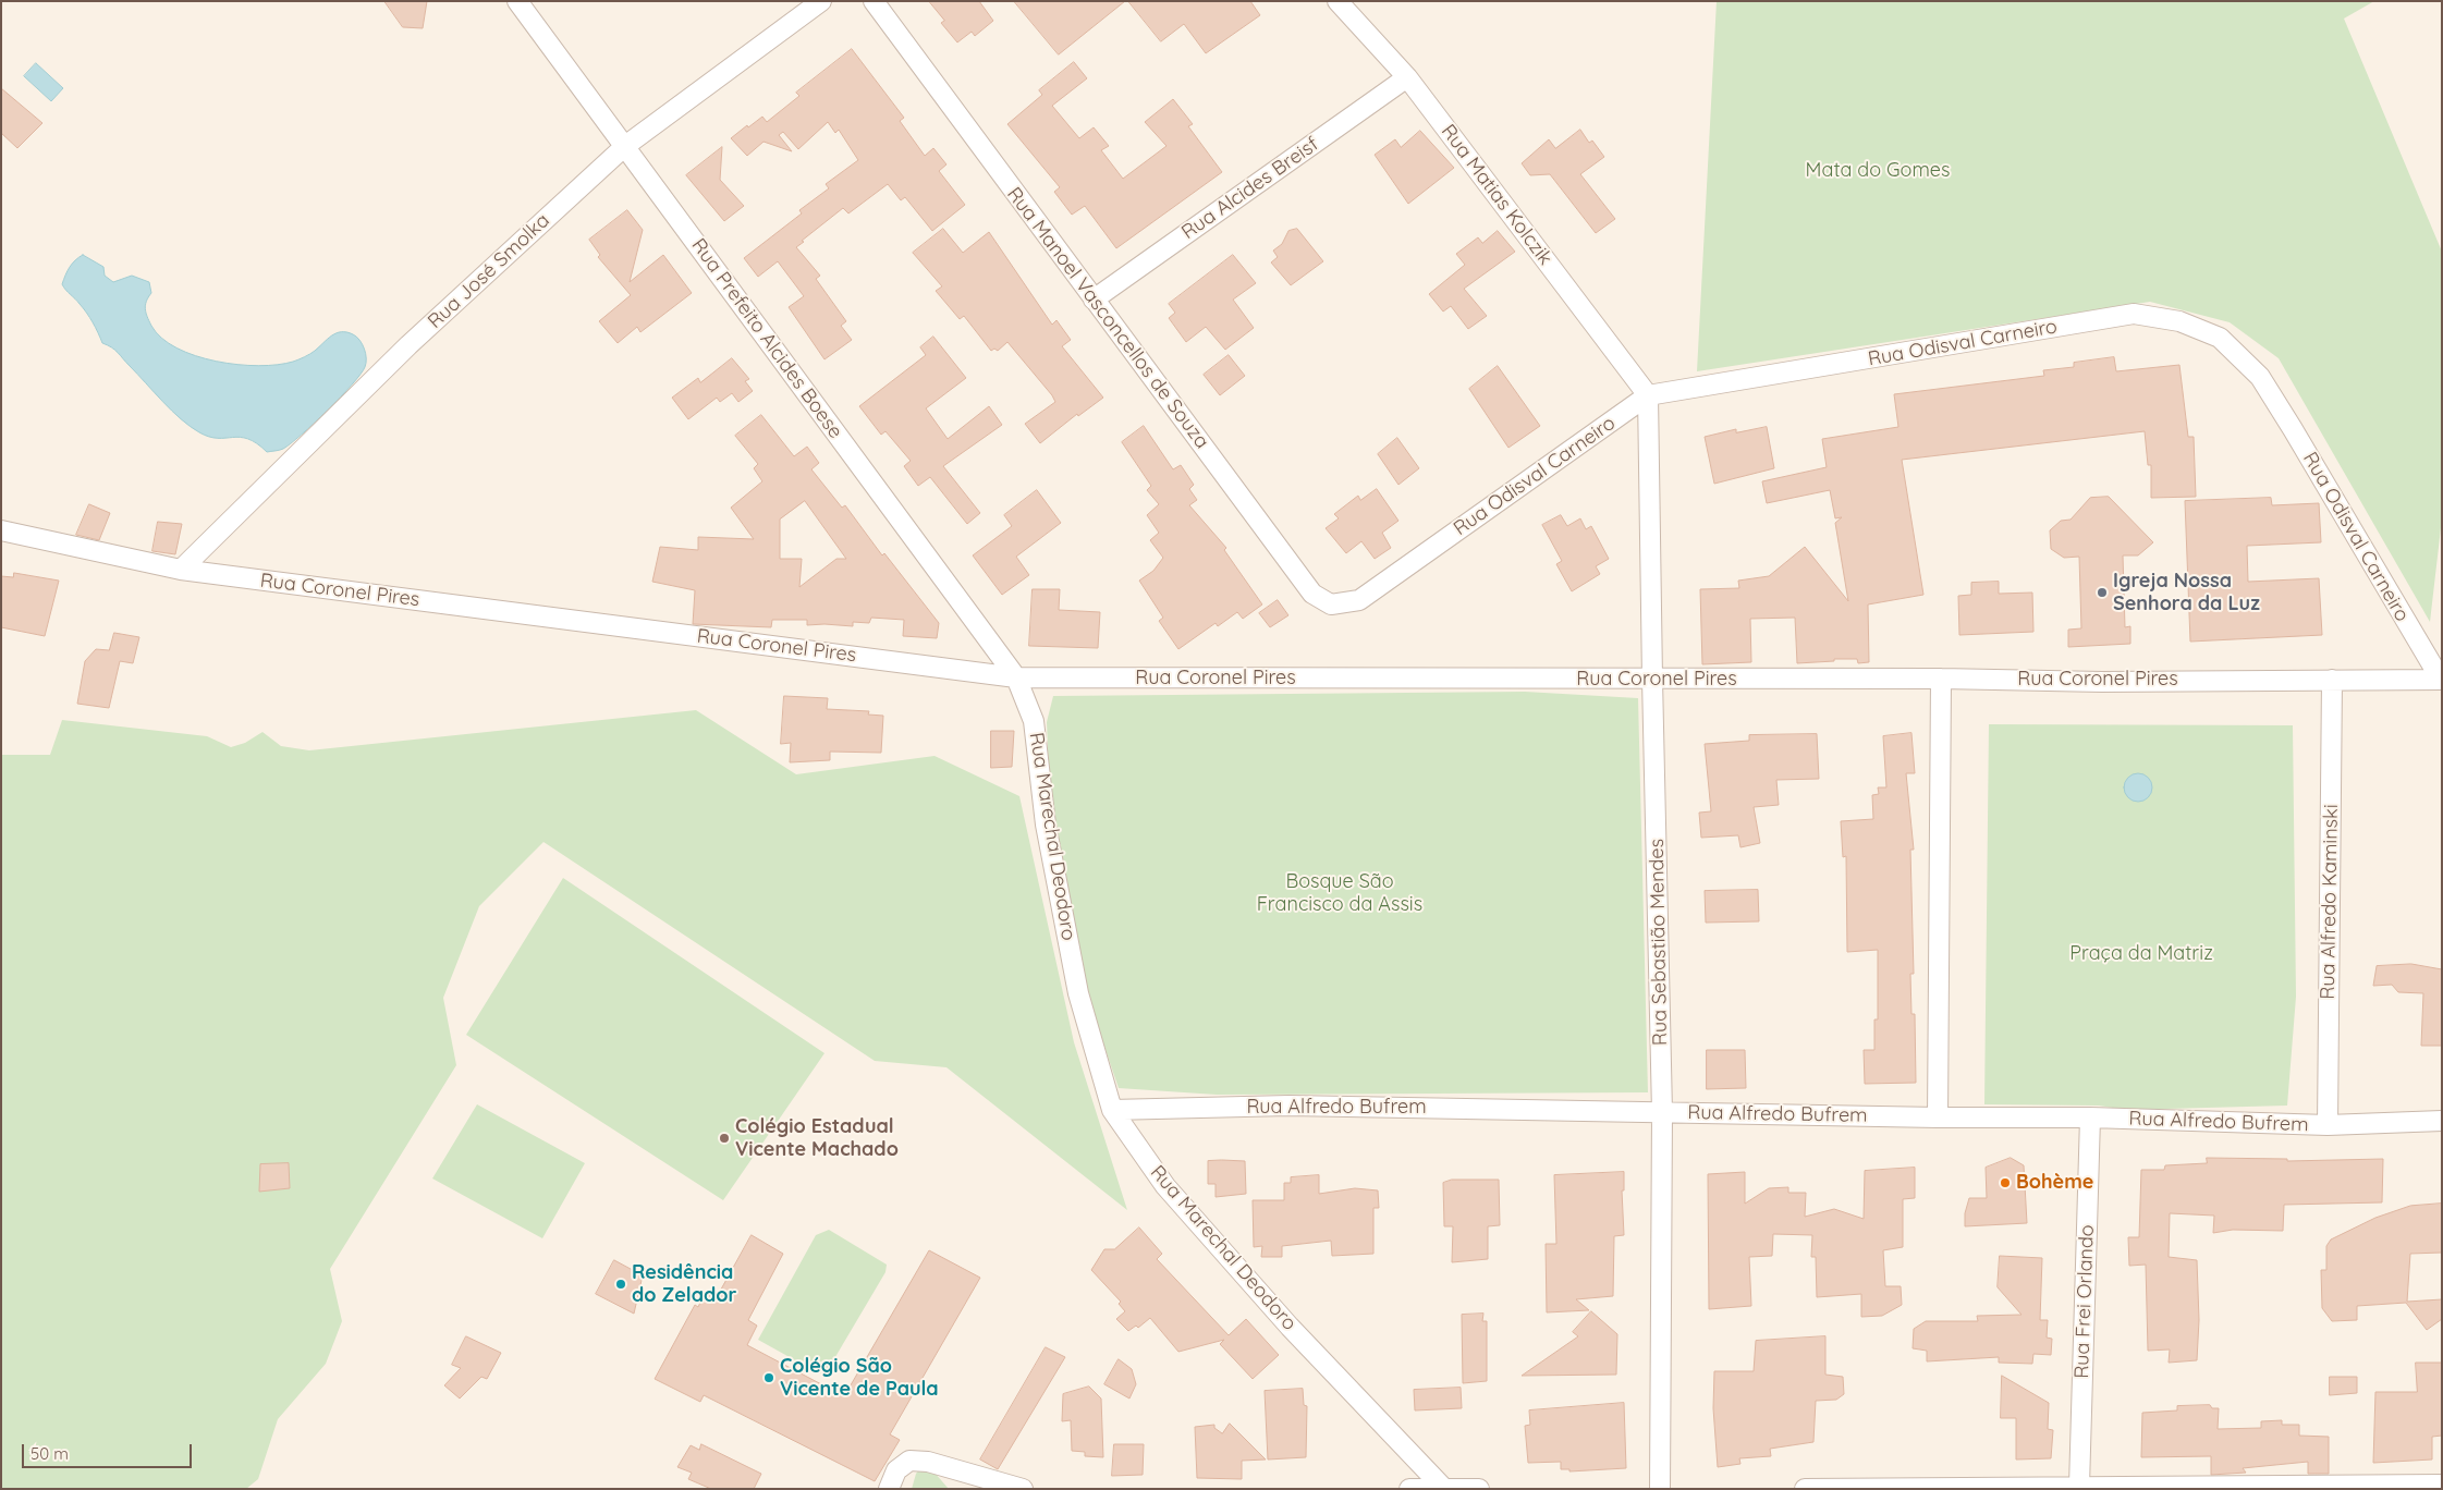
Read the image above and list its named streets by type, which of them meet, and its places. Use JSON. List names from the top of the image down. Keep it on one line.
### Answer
{"streets":{"street":["Rua Alcides Breisf","Rua Matias Kolczik","Rua José Smolka","Rua Manoel Vasconcellos de Souza","Rua Prefeito Alcides Boese","Rua Odisval Carneiro","Rua Coronel Pires","Rua Marechal Deodoro","Rua Alfredo Kaminski","Rua Sebastião Mendes","Rua Alfredo Bufrem","Rua Frei Orlando"]},"crossings":[["Rua Alcides Breisf","Rua Matias Kolczik"],["Rua Alcides Breisf","Rua Manoel Vasconcellos de Souza"],["Rua Matias Kolczik","Rua Odisval Carneiro"],["Rua Matias Kolczik","Rua Sebastião Mendes"],["Rua José Smolka","Rua Prefeito Alcides Boese"],["Rua José Smolka","Rua Coronel Pires"],["Rua Manoel Vasconcellos de Souza","Rua Odisval Carneiro"],["Rua Prefeito Alcides Boese","Rua Coronel Pires"],["Rua Prefeito Alcides Boese","Rua Marechal Deodoro"],["Rua Odisval Carneiro","Rua Coronel Pires"],["Rua Odisval Carneiro","Rua Sebastião Mendes"],["Rua Coronel Pires","Rua Marechal Deodoro"],["Rua Coronel Pires","Rua Alfredo Kaminski"],["Rua Coronel Pires","Rua Sebastião Mendes"],["Rua Marechal Deodoro","Rua Alfredo Bufrem"],["Rua Alfredo Kaminski","Rua Alfredo Bufrem"],["Rua Sebastião Mendes","Rua Alfredo Bufrem"],["Rua Alfredo Bufrem","Rua Frei Orlando"]],"parks":["Mata do Gomes","Bosque São Francisco da Assis","Praça da Matriz"],"places":["Igreja Nossa Senhora da Luz","Colégio Estadual Vicente Machado","Bohème","Residência do Zelador","Colégio São Vicente de Paula"],"scale_bar":"50 m"}
